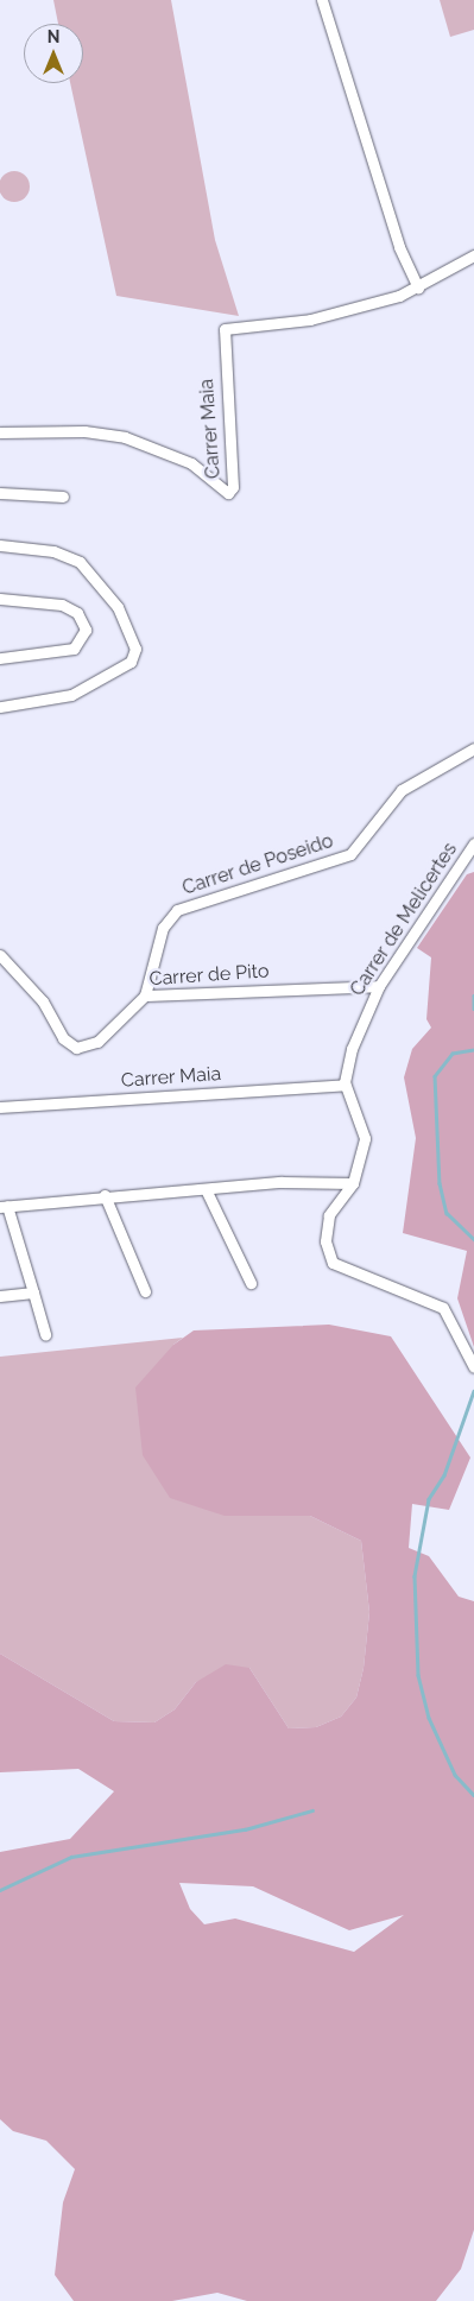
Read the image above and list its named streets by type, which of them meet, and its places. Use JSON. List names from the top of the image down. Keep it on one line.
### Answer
{"streets":{"street":["Carrer Maia","Carrer de Poseido","Carrer de Melicertes","Carrer de Pito"]},"crossings":[["Carrer Maia","Carrer de Melicertes"],["Carrer de Poseido","Carrer de Pito"],["Carrer de Melicertes","Carrer de Pito"]],"north":"top"}
